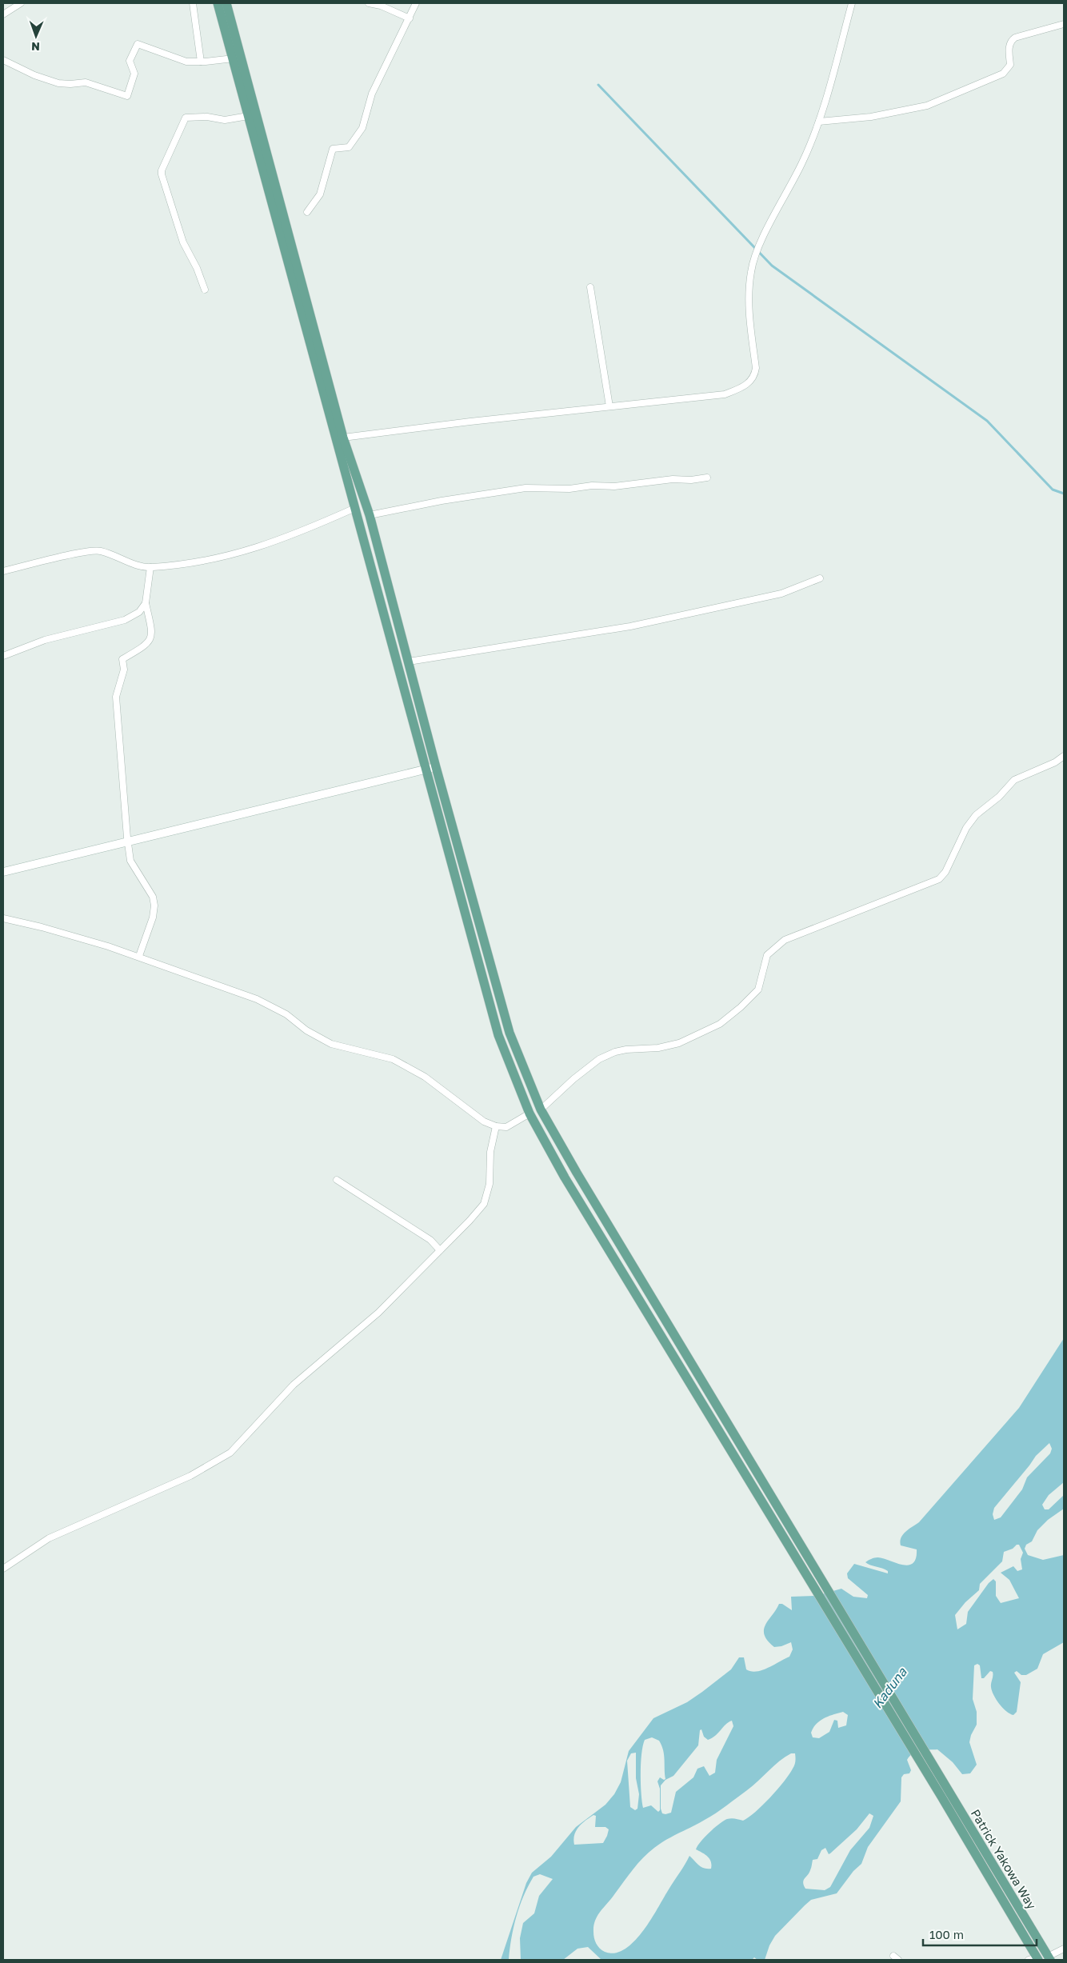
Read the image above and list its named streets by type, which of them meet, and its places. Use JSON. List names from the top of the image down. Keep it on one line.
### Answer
{"streets":{"main road":["Patrick Yakowa Way"]},"water":["Kaduna"],"scale_bar":"100 m","north":"bottom"}
